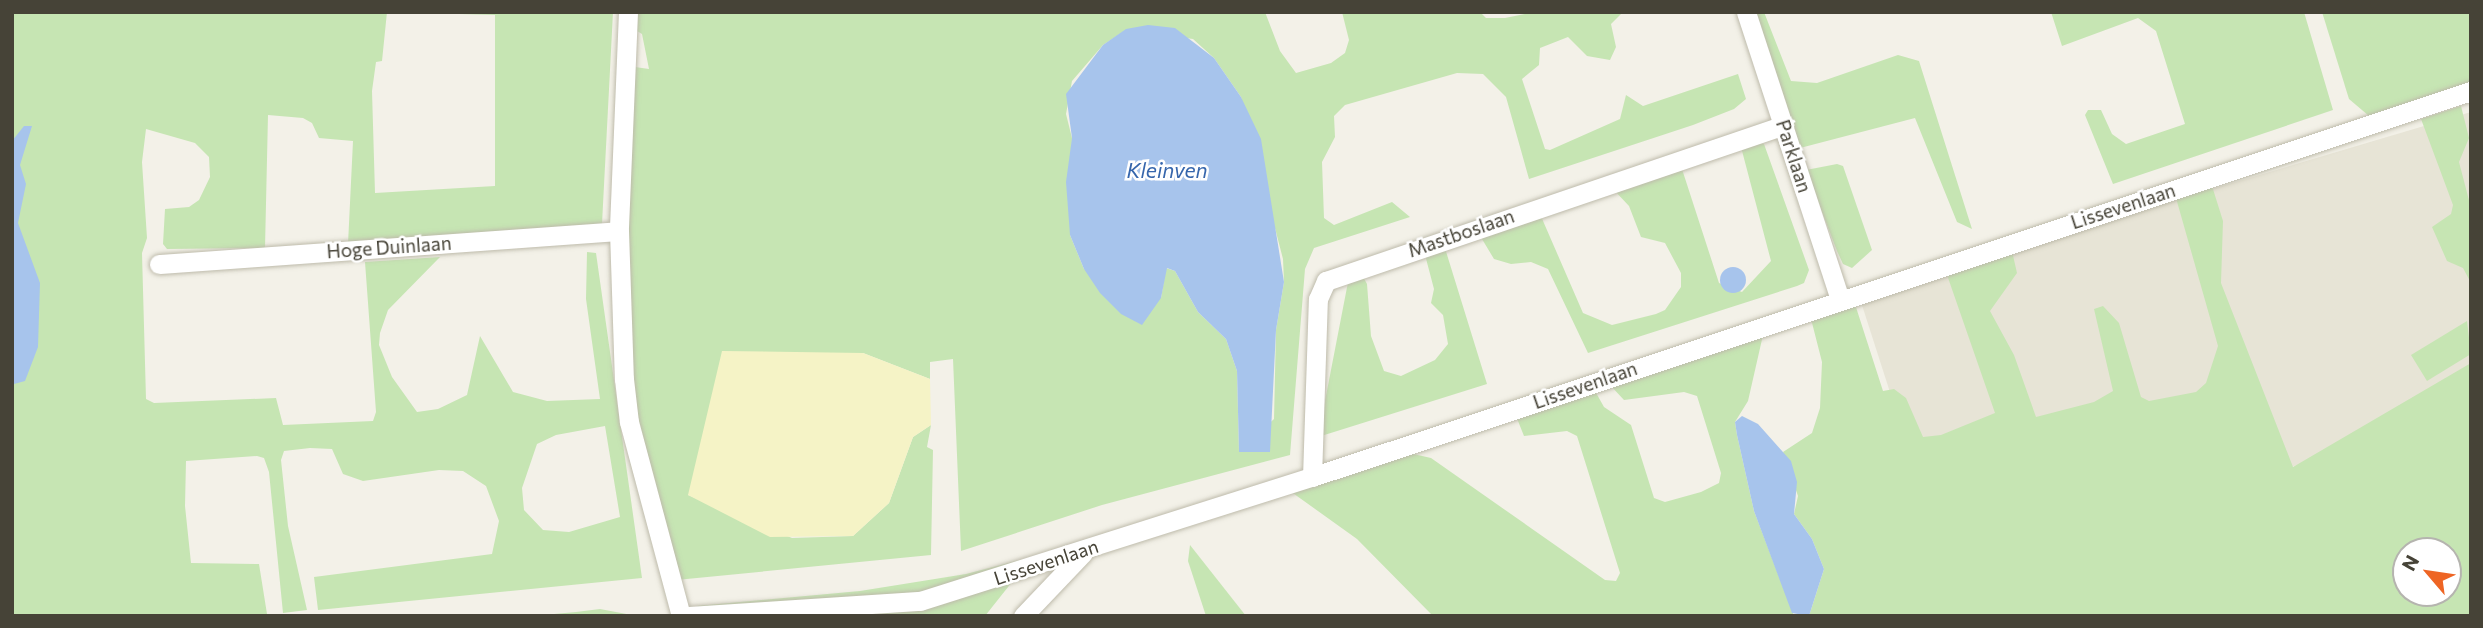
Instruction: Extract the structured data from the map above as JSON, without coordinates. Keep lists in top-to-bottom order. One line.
{"streets":{"street":["Parklaan","Lissevenlaan","Mastboslaan","Hoge Duinlaan"]},"crossings":[["Parklaan","Lissevenlaan"],["Parklaan","Mastboslaan"],["Lissevenlaan","Mastboslaan"]],"water":["Kleinven"],"north":"top left"}
